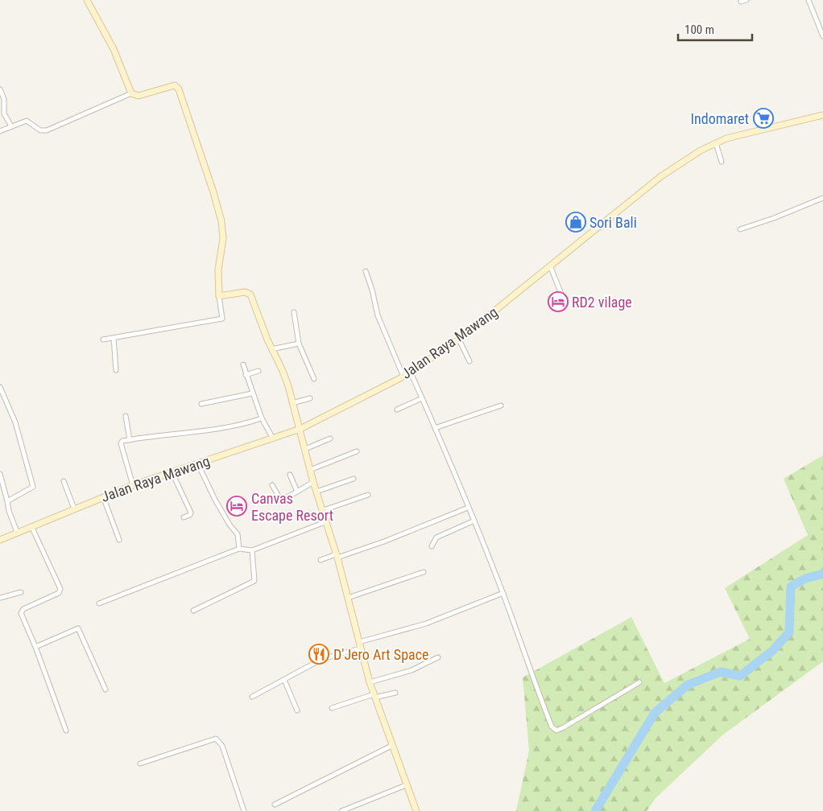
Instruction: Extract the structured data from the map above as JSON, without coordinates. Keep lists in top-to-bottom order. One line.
{"streets":{"main road":["Jalan Raya Mawang"]},"places":{"supermarket":["Indomaret"],"shop":["Sori Bali"],"hotel":["RD2 vilage","Canvas Escape Resort"],"restaurant":["D'Jero Art Space"]},"scale_bar":"100 m"}
